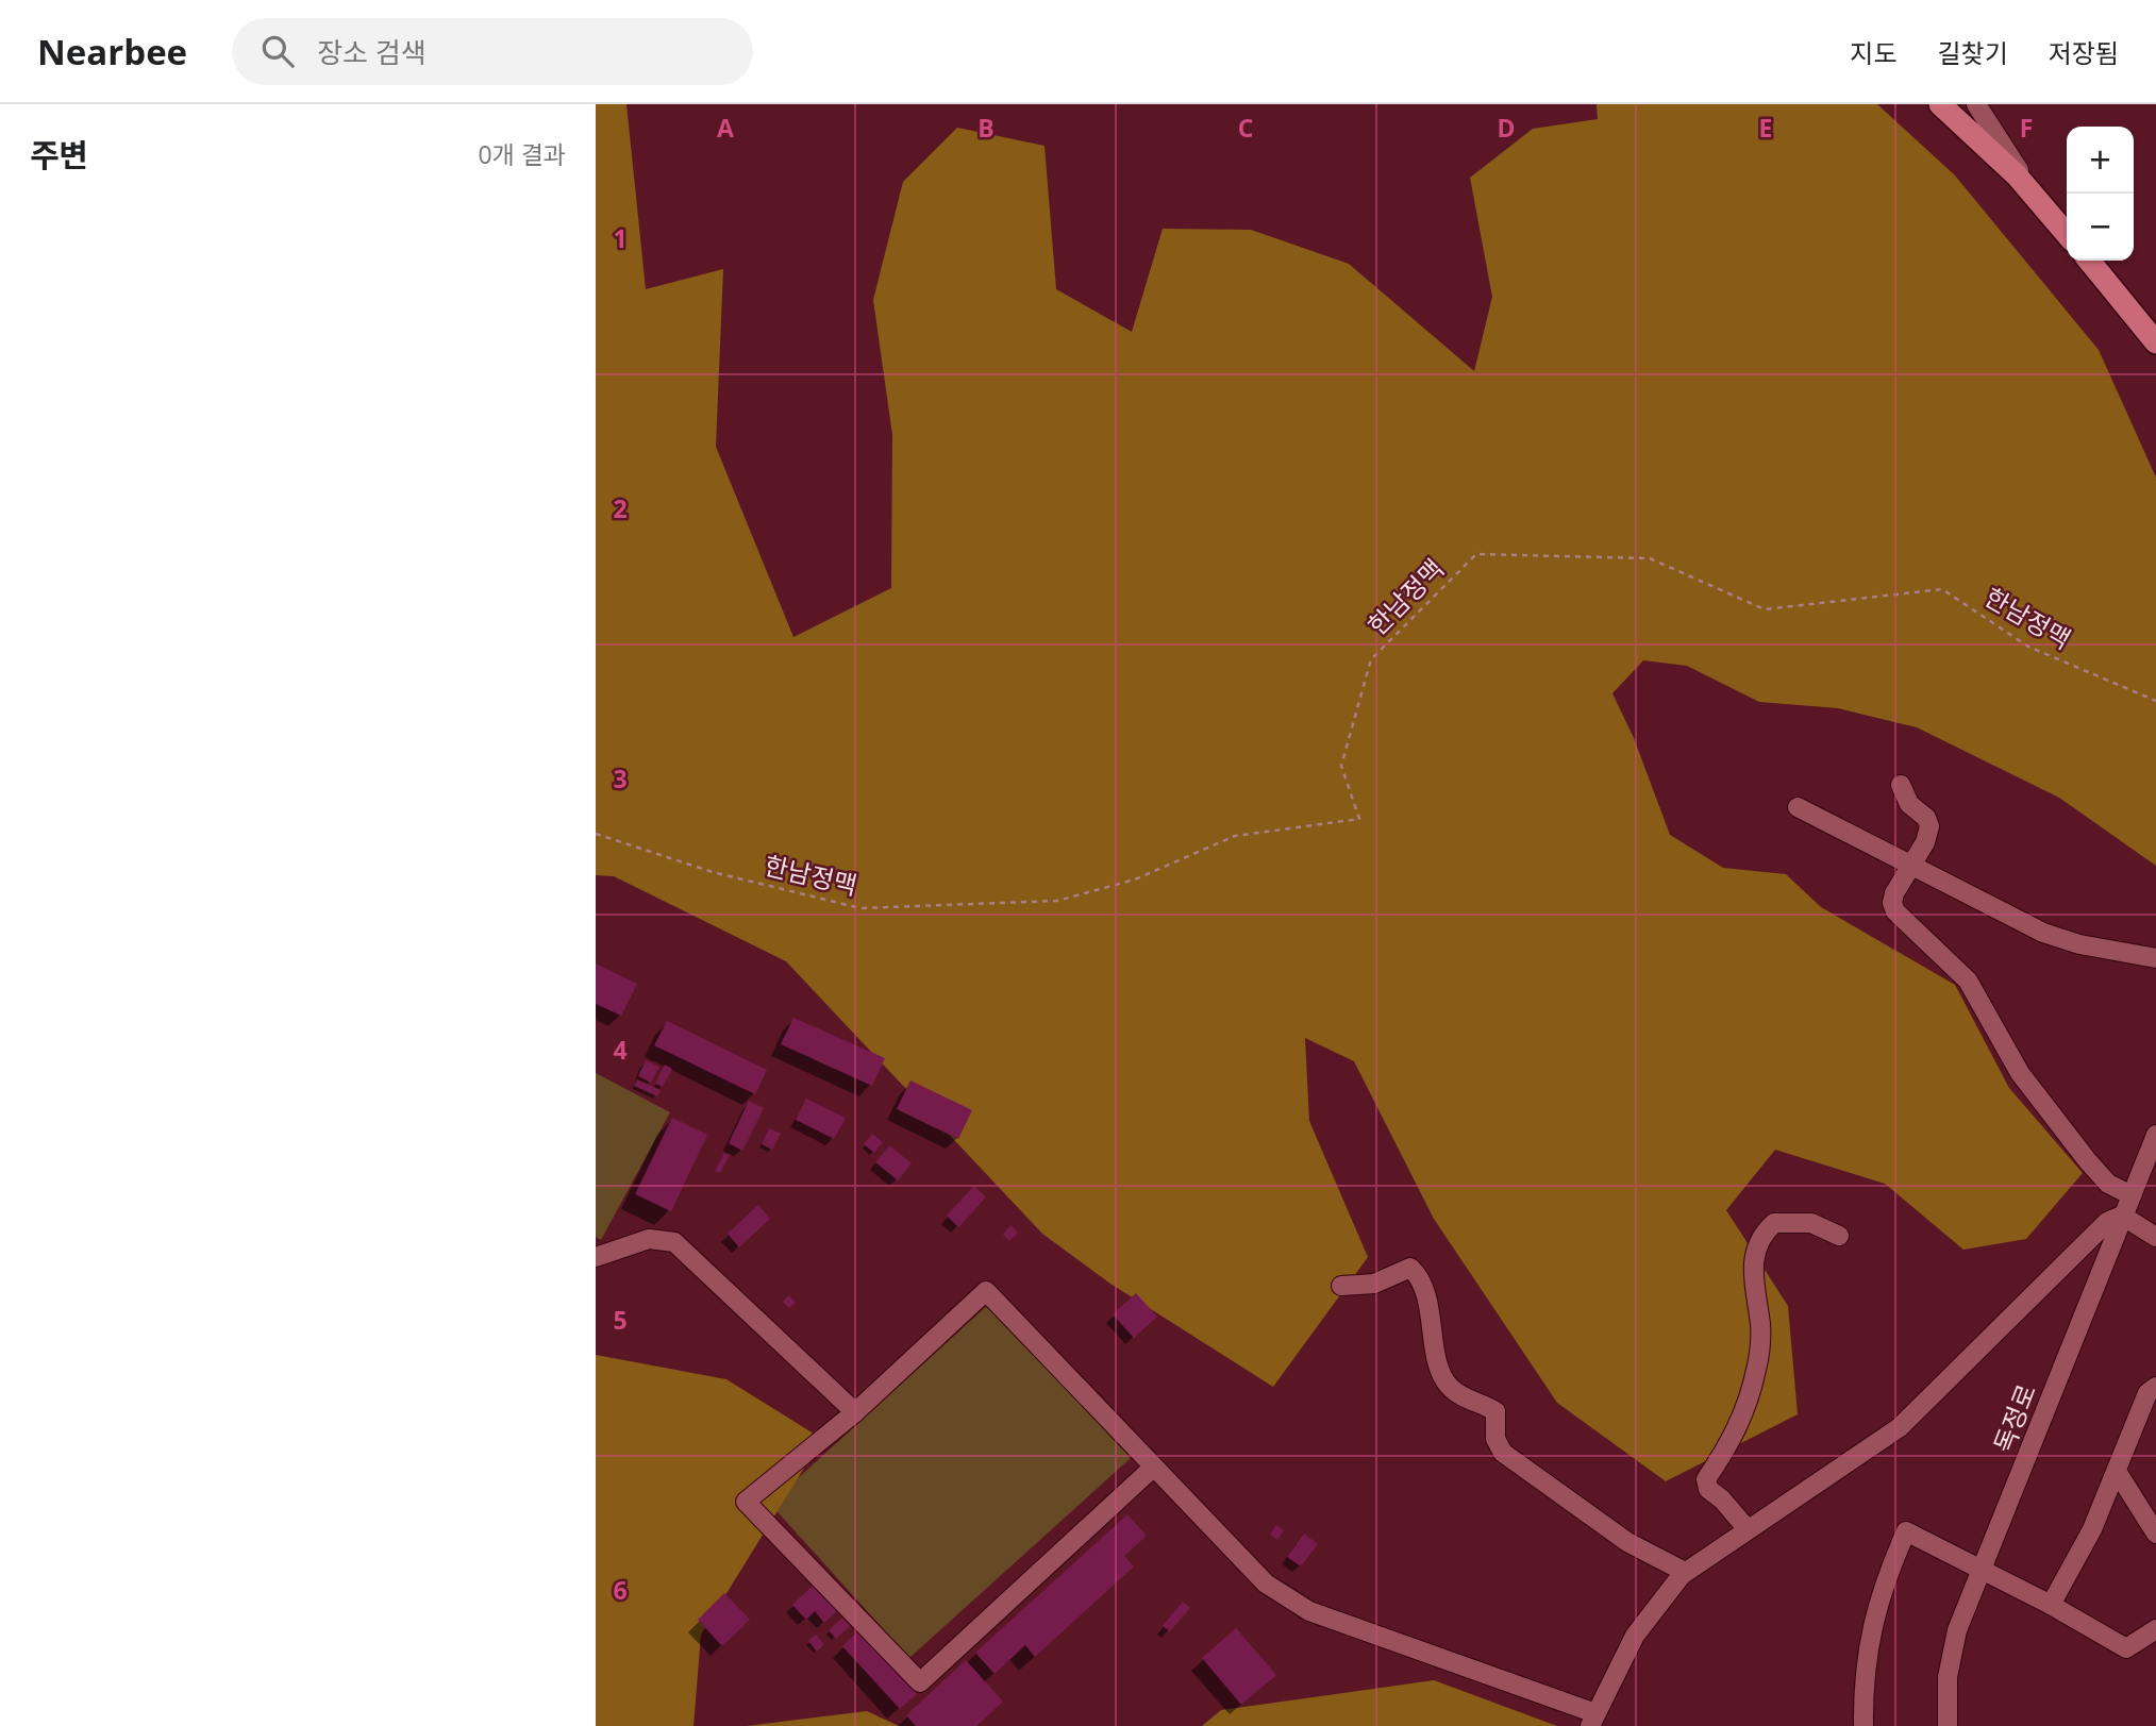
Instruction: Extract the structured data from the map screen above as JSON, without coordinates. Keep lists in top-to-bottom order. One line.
{"streets":{"street":["독정로"],"path":["한남정맥"]},"page":{"header":"Nearbee","search":"장소 검색","nav":["지도","길찾기","저장됨"],"heading":["주변","0개 결과"],"map_buttons":["+","−"]},"grid":{"columns":["A","B","C","D","E","F"],"rows":["1","2","3","4","5","6"]}}
